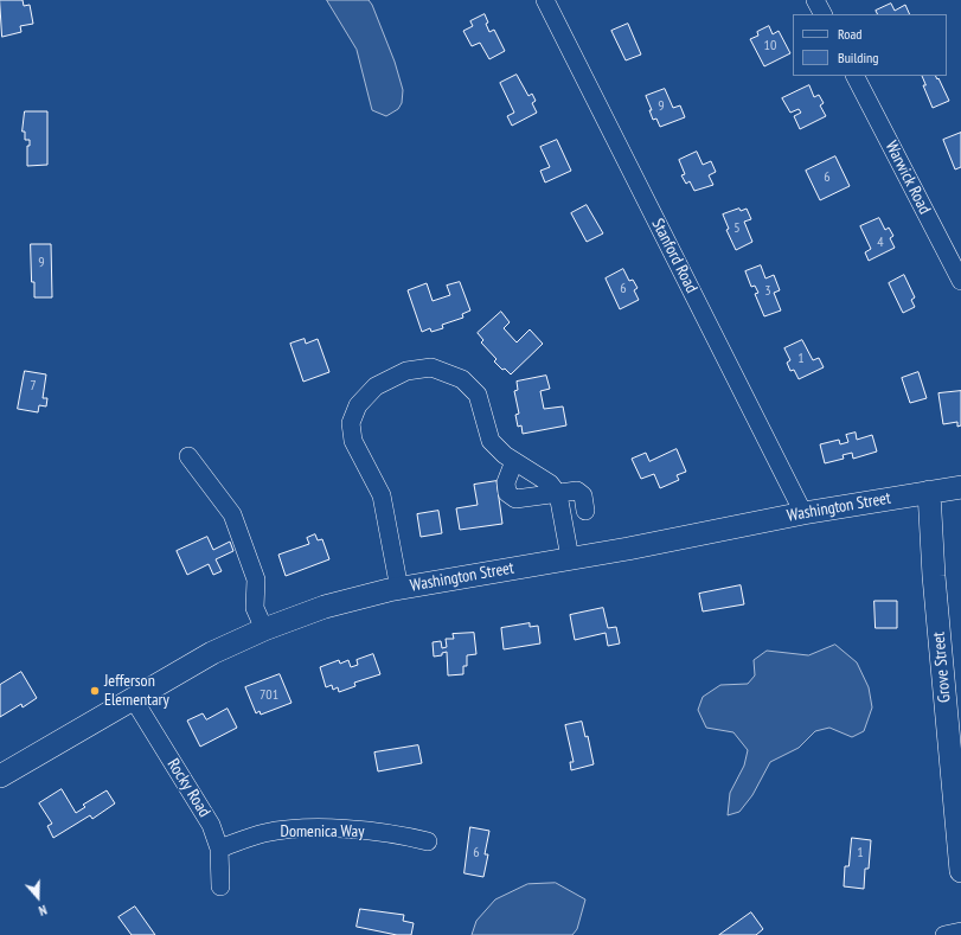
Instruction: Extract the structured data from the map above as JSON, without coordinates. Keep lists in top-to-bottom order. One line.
{"streets":{"main road":["Washington Street","Grove Street"],"street":["Warwick Road","Stanford Road","Rocky Road","Domenica Way"]},"crossings":[["Stanford Road","Washington Street"],["Washington Street","Grove Street"],["Washington Street","Rocky Road"],["Rocky Road","Domenica Way"]],"places":["Jefferson Elementary"],"house_numbers":["10","9","6","5","4","9","6","3","1","7","701","6","1"],"legend":["Road","Building"],"north":"bottom"}
